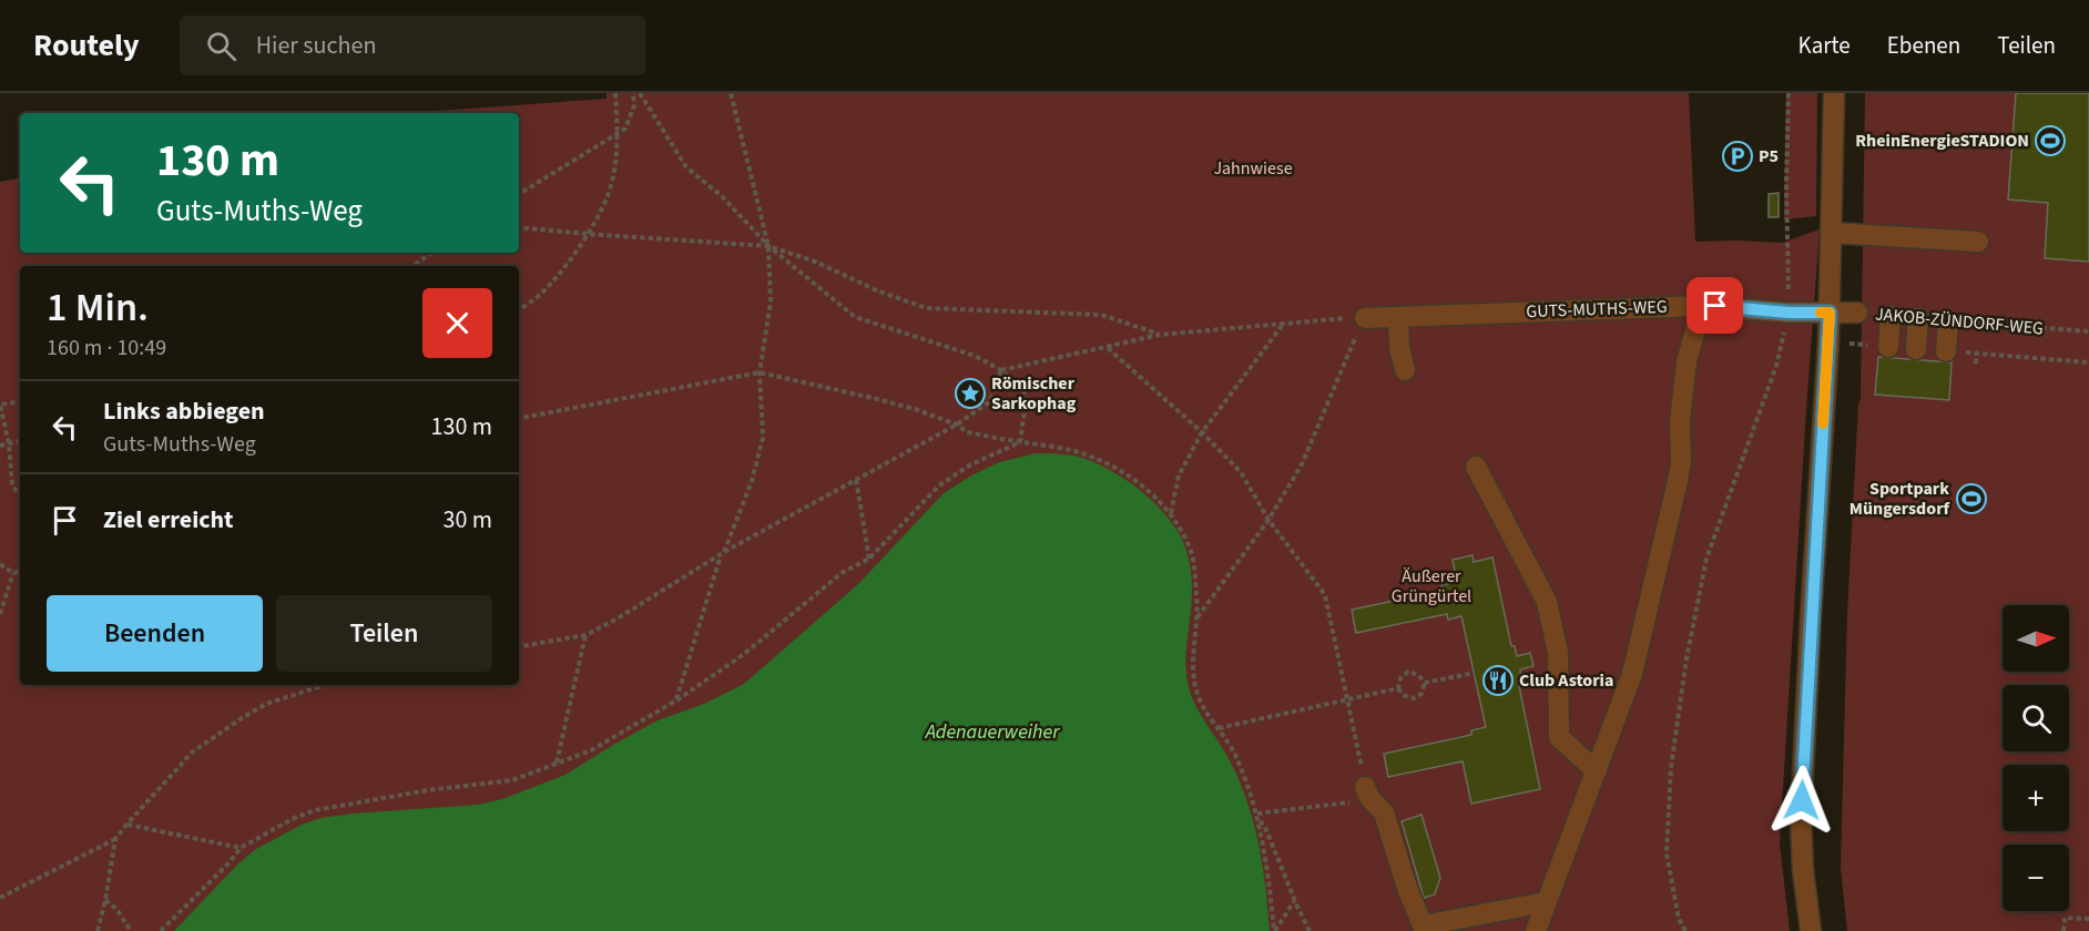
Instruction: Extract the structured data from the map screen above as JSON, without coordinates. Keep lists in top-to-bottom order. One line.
{"streets":{"street":["GUTS-MUTHS-WEG","JAKOB-ZÜNDORF-WEG"]},"crossings":[["GUTS-MUTHS-WEG","JAKOB-ZÜNDORF-WEG"]],"water":["Adenauerweiher"],"parks":["Jahnwiese","Äußerer Grüngürtel"],"places":{"sports":["RheinEnergieSTADION","Sportpark Müngersdorf"],"parking":["P5"],"place":["Römischer Sarkophag"],"restaurant":["Club Astoria"]},"north":"right","page":{"header":"Routely","search":"Hier suchen","nav":["Karte","Ebenen","Teilen"],"turn":["130 m","Guts-Muths-Weg"],"heading":["1 Min.","160 m · 10:49"],"list":[{"name":"Links abbiegen","note":"Guts-Muths-Weg","value":"130 m"},{"name":"Ziel erreicht","value":"30 m"}],"buttons":["Beenden","Teilen"],"map_buttons":["+","−"]}}
